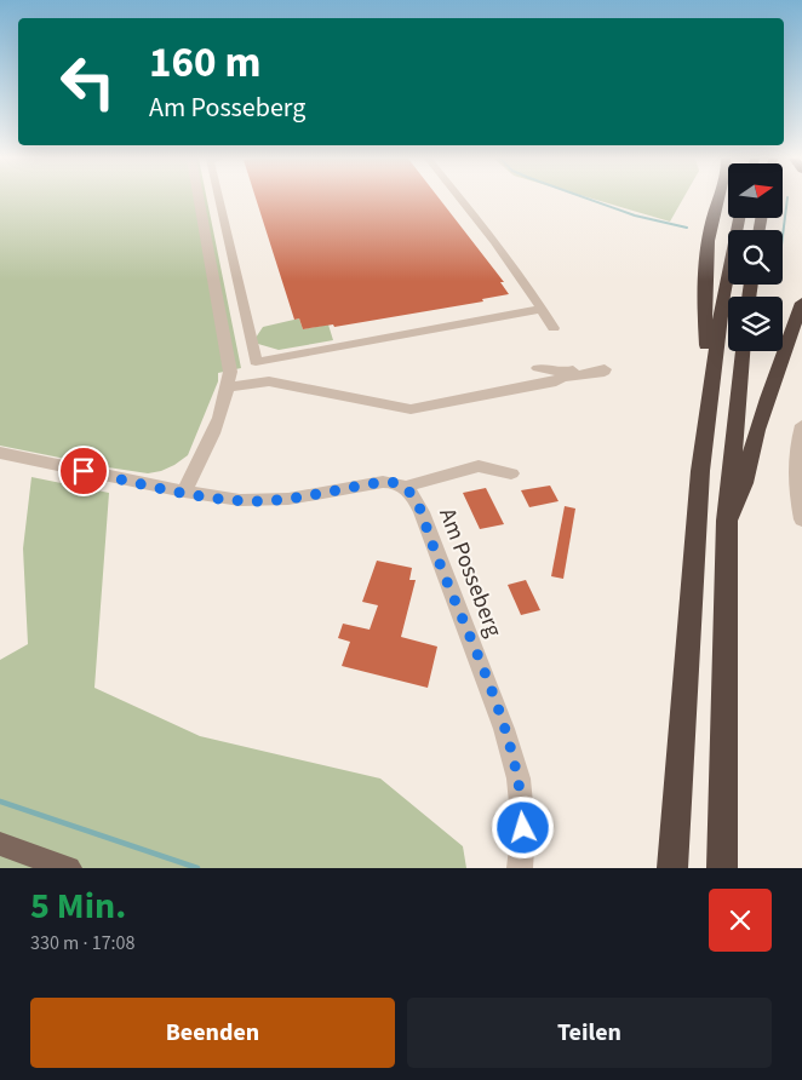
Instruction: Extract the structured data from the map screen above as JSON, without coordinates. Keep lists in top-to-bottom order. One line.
{"streets":{"street":["Am Posseberg"]},"north":"right","page":{"turn":["160 m","Am Posseberg"],"heading":["5 Min.","330 m · 17:08"],"buttons":["Beenden","Teilen"]}}
